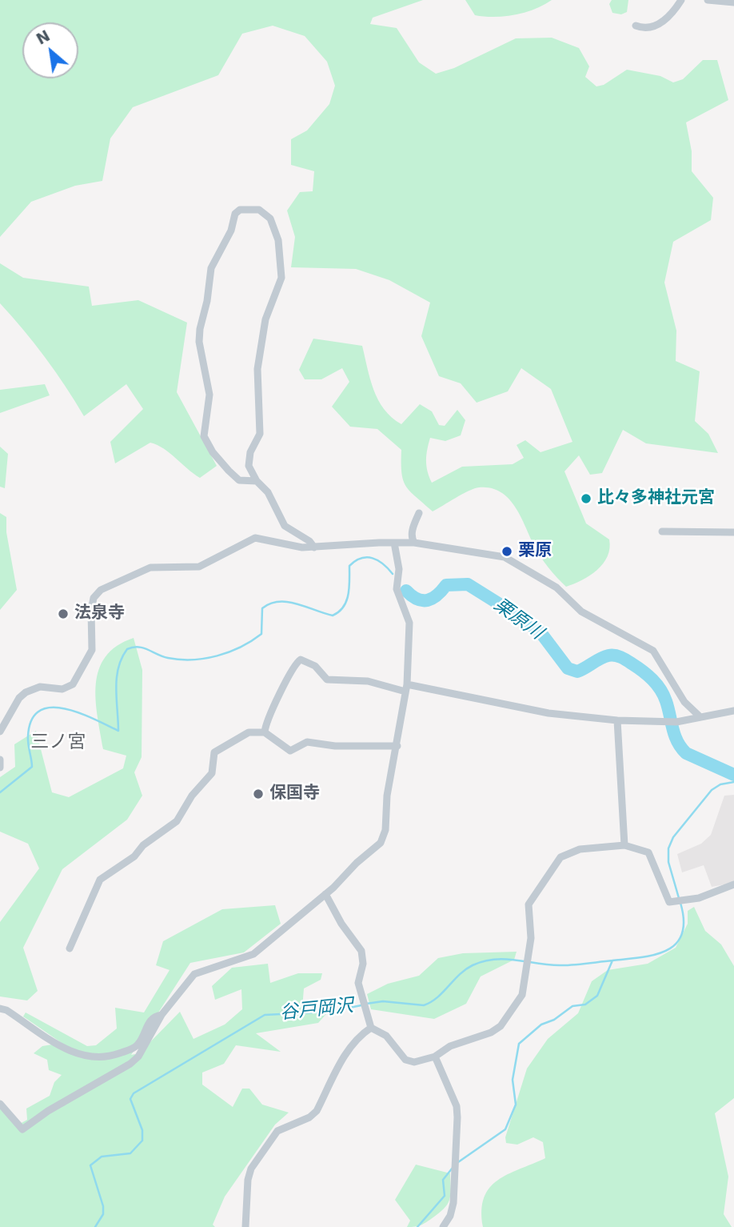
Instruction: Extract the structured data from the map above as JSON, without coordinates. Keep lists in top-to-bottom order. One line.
{"districts":["三ノ宮"],"water":["栗原川","谷戸岡沢"],"places":["比々多神社元宮","栗原","法泉寺","保国寺"],"north":"top left"}
